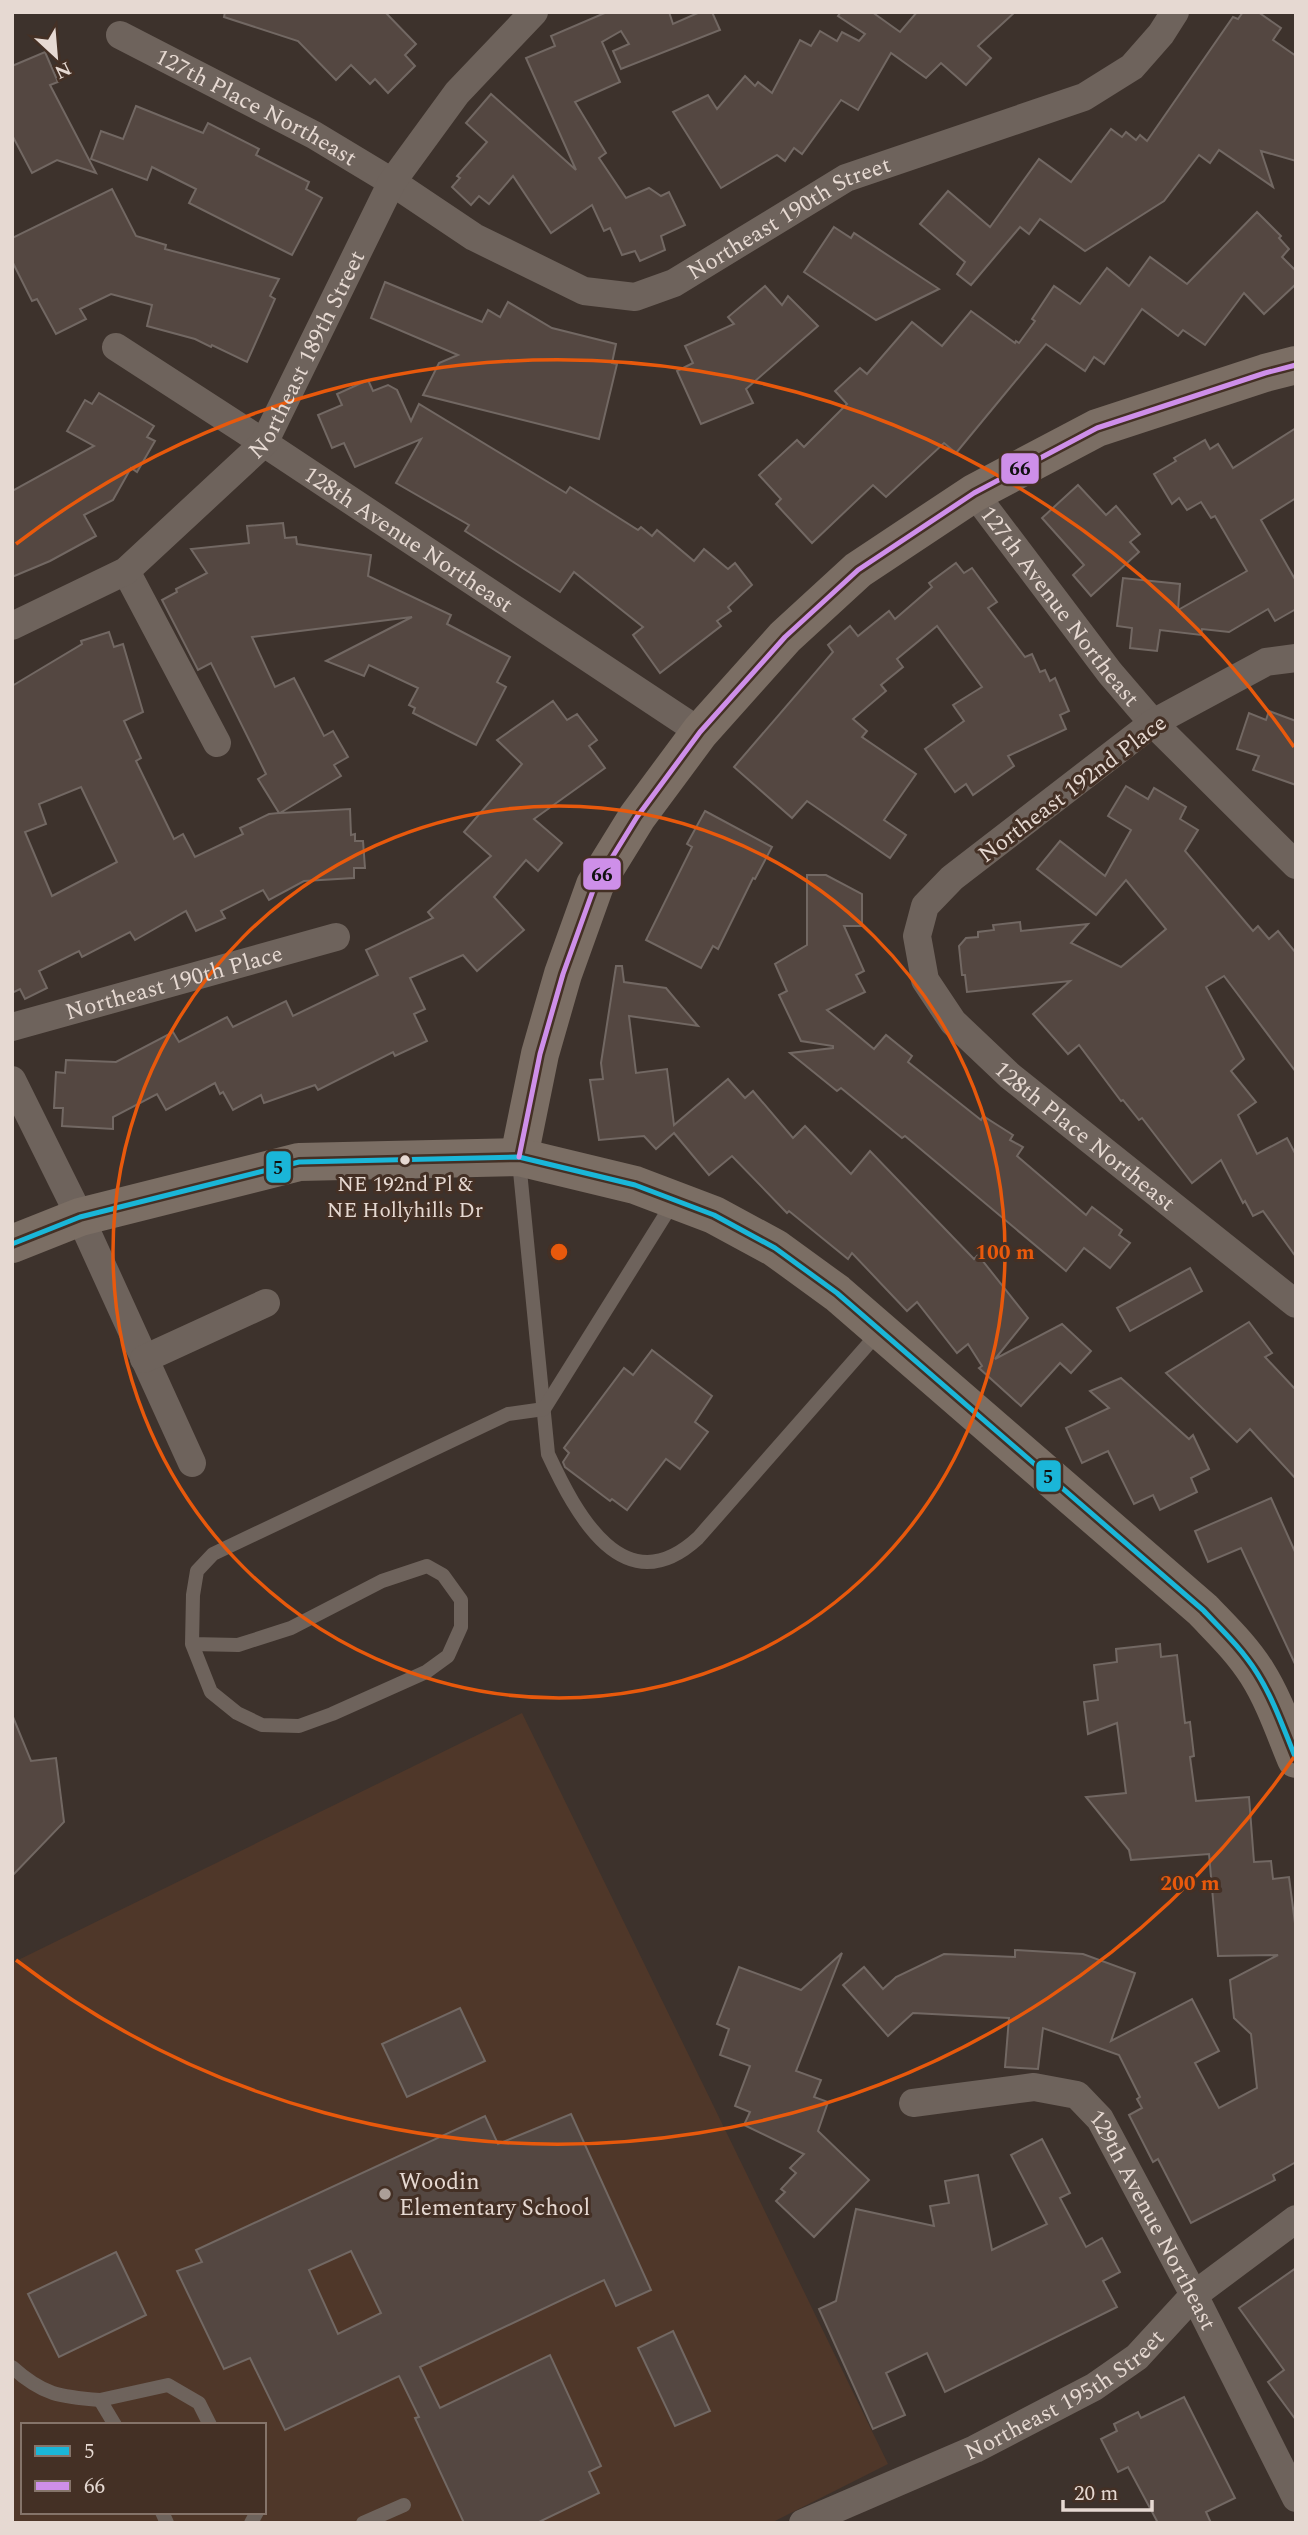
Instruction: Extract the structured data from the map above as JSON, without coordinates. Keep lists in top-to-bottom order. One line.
{"streets":{"street":["127th Place Northeast","Northeast 190th Street","Northeast 189th Street","128th Avenue Northeast","127th Avenue Northeast","Northeast 192nd Place","Northeast 190th Place","128th Place Northeast","129th Avenue Northeast","Northeast 195th Street"]},"crossings":[["127th Place Northeast","Northeast 190th Street"],["127th Place Northeast","Northeast 189th Street"],["Northeast 190th Street","Northeast 189th Street"],["Northeast 189th Street","128th Avenue Northeast"],["127th Avenue Northeast","Northeast 192nd Place"],["Northeast 192nd Place","128th Place Northeast"],["129th Avenue Northeast","Northeast 195th Street"]],"places":["NE 192nd Pl & NE Hollyhills Dr","Woodin Elementary School"],"lines":["transit line 66","transit line 5"],"legend":["5","66"],"scale_bar":"20 m","north":"bottom right","rings":["100 m","200 m"]}
